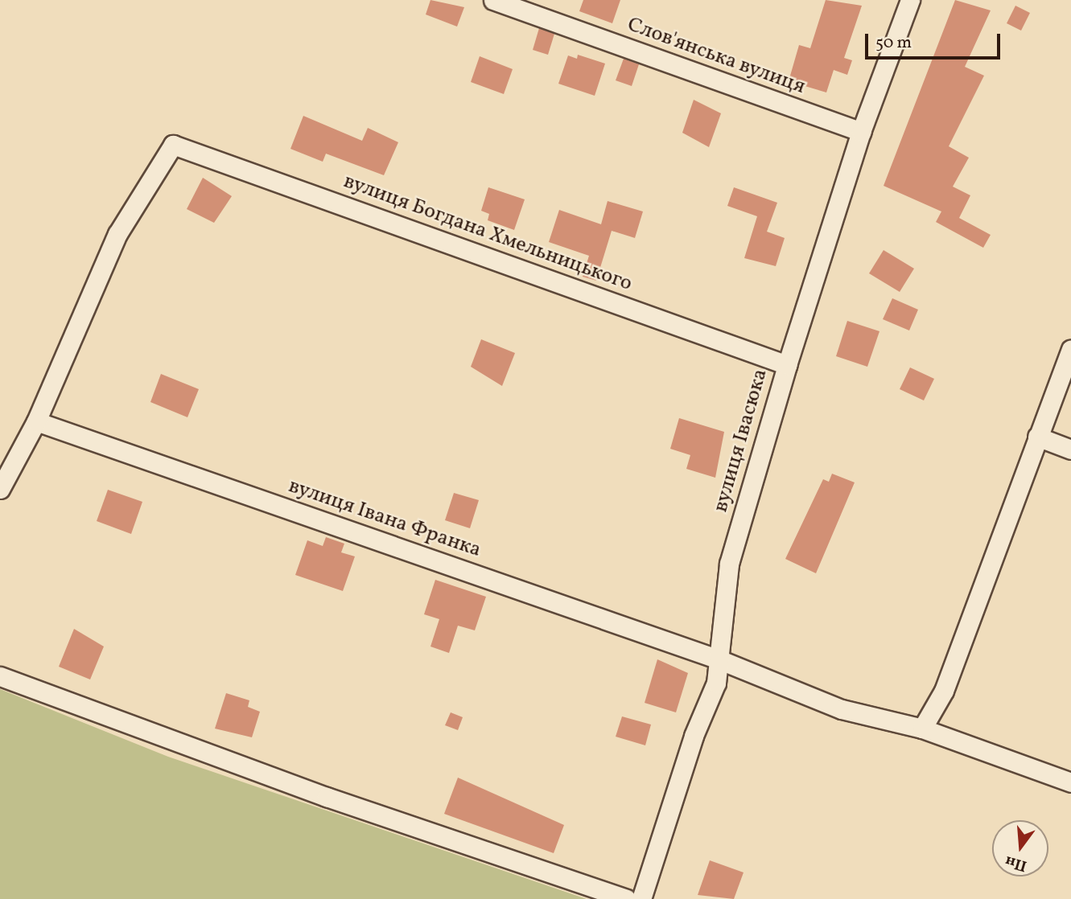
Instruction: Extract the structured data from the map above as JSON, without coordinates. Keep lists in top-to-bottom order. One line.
{"streets":{"street":["Слов'янська вулиця","вулиця Богдана Хмельницького","вулиця Івасюка","вулиця Івана Франка"]},"crossings":[["Слов'янська вулиця","вулиця Івасюка"],["вулиця Богдана Хмельницького","вулиця Івасюка"],["вулиця Богдана Хмельницького","вулиця Івана Франка"],["вулиця Івасюка","вулиця Івана Франка"]],"scale_bar":"50 m","north":"bottom"}
